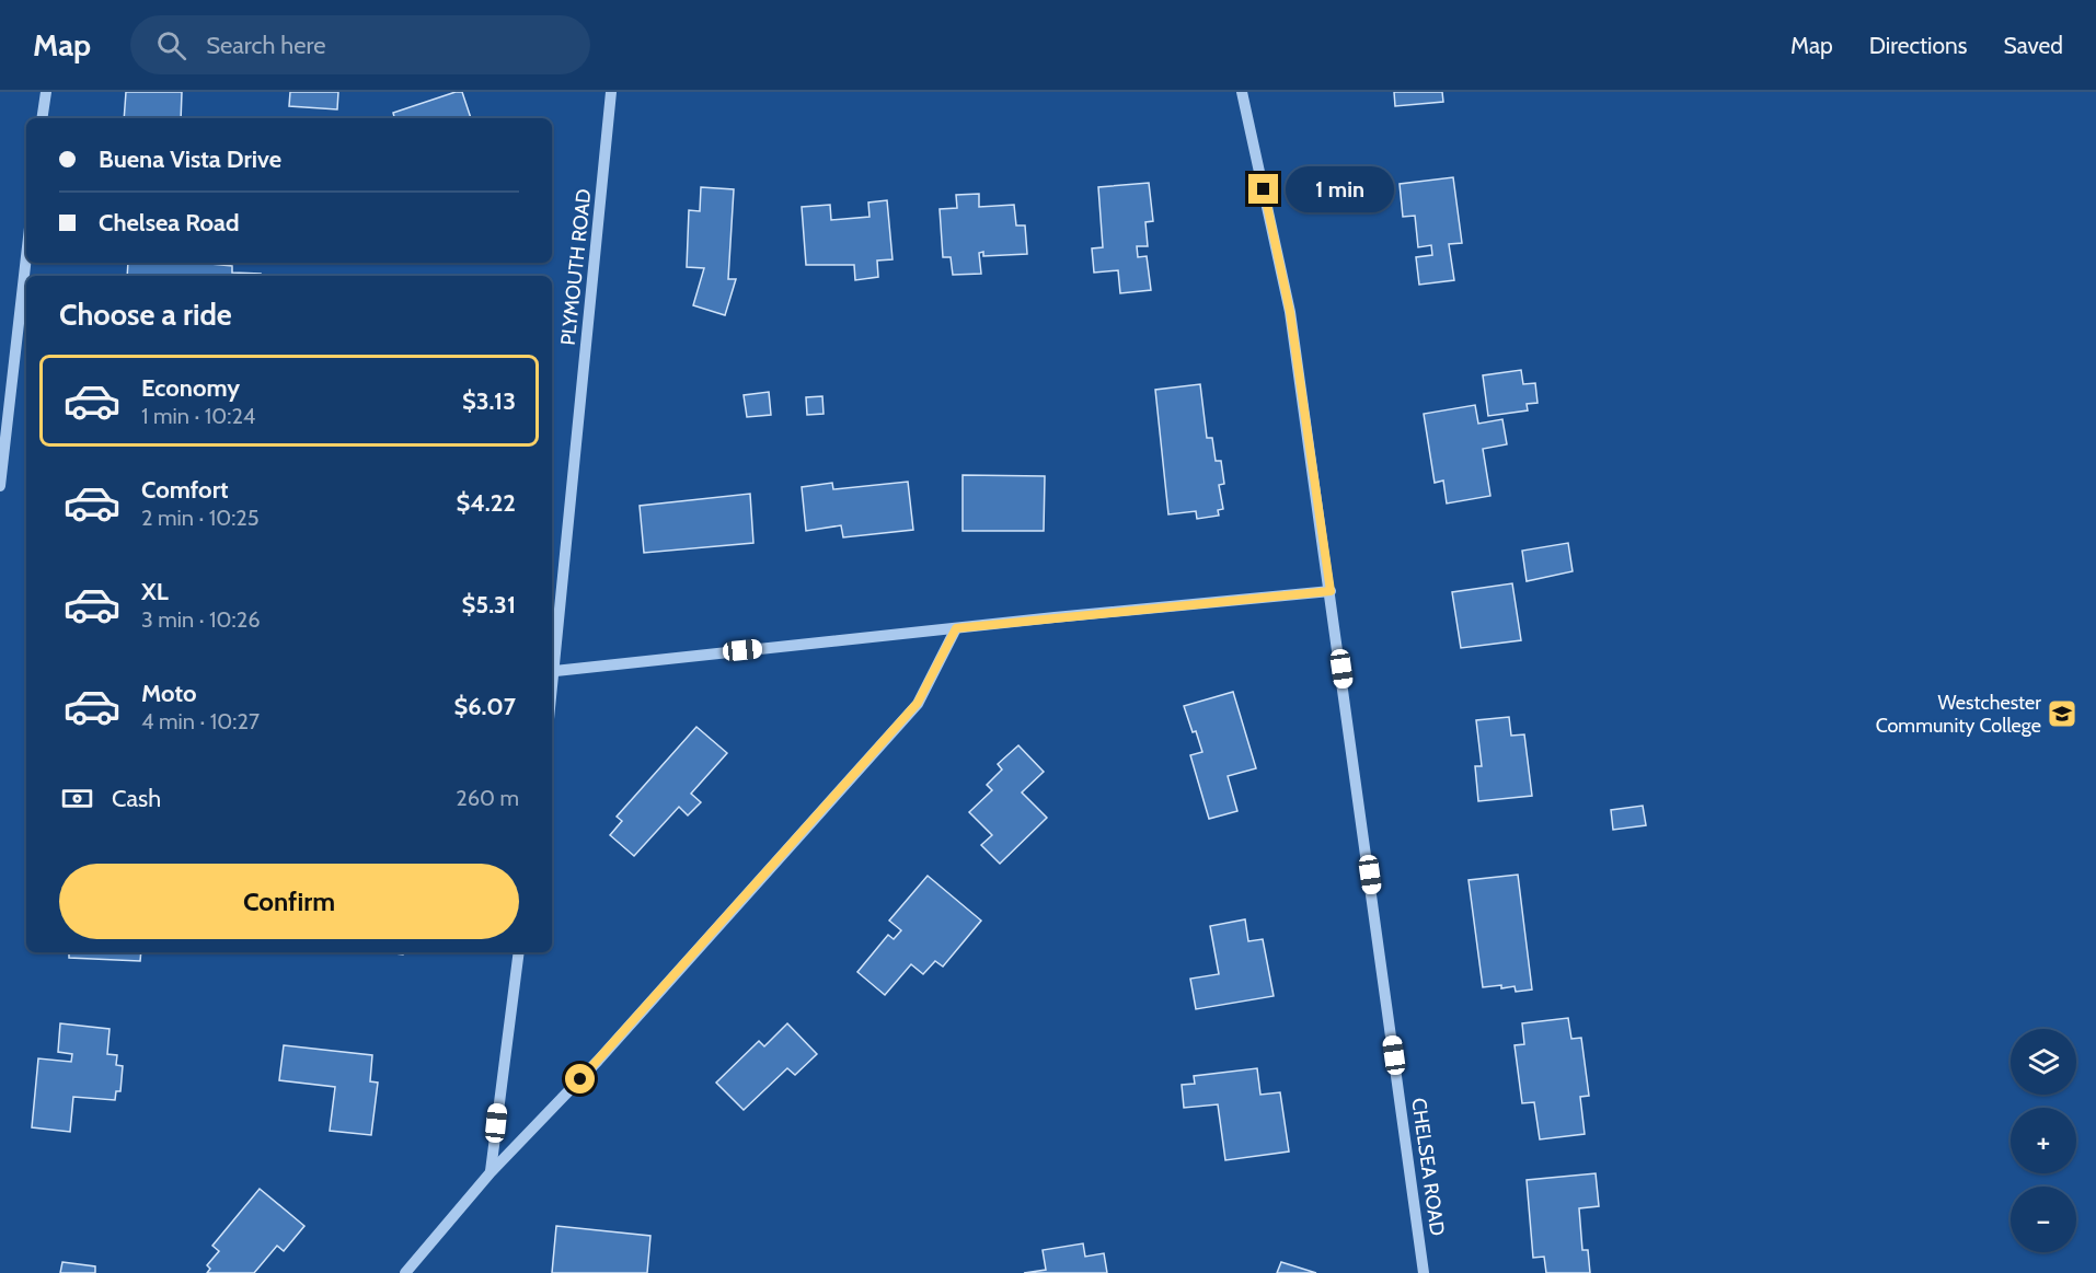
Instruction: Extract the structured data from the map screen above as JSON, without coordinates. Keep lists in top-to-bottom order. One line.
{"streets":{"street":["PLYMOUTH ROAD","CHELSEA ROAD"]},"places":{"school or university":["Westchester Community College"]},"page":{"header":"Map","search":"Search here","nav":["Map","Directions","Saved"],"banner":["Buena Vista Drive","Chelsea Road"],"bubble":"1 min","heading":"Choose a ride","list":[{"name":"Economy","note":"1 min · 10:24","value":"$3.13"},{"name":"Comfort","note":"2 min · 10:25","value":"$4.22"},{"name":"XL","note":"3 min · 10:26","value":"$5.31"},{"name":"Moto","note":"4 min · 10:27","value":"$6.07"}],"pay":["Cash","260 m"],"buttons":"Confirm","map_buttons":["+","−"]}}
